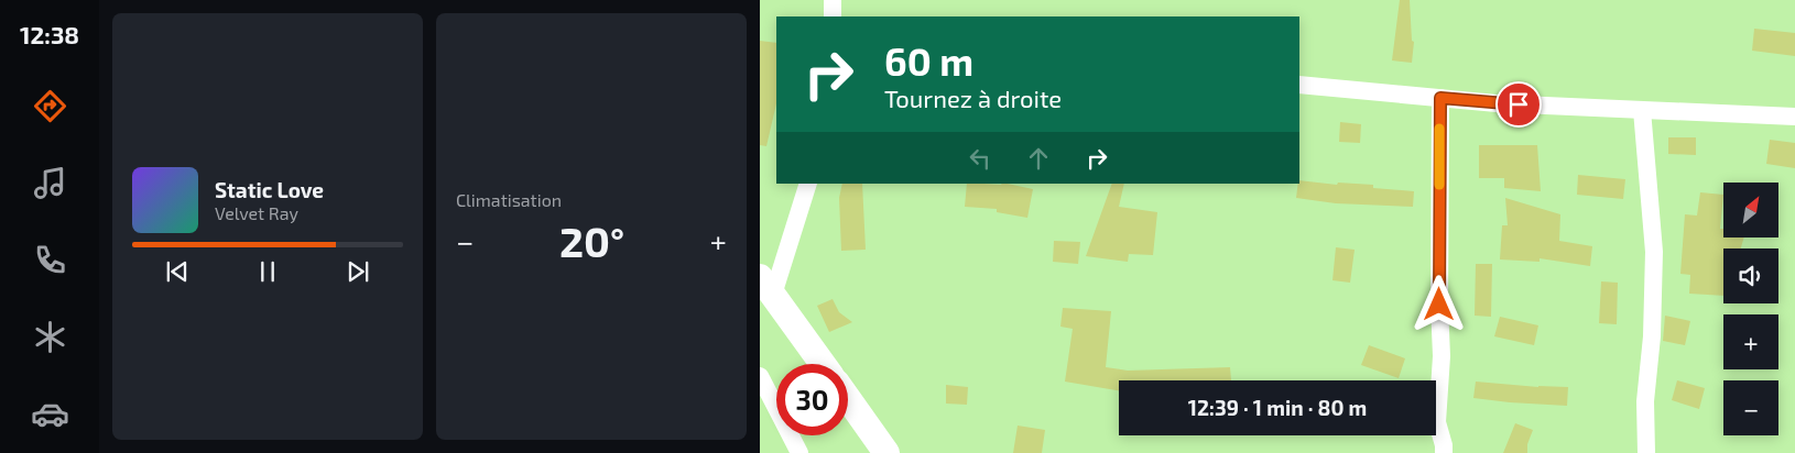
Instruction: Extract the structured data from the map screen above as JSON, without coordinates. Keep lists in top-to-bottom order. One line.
{"north":"top right","page":{"tabs":"12:38","tile":"Climatisation","turn":["60 m","Tournez à droite"],"song":["Static Love","Velvet Ray"],"map_buttons":["+","−"],"heat":["−","20°","+"],"limit":"30","trip":"12:39 · 1 min · 80 m"}}
